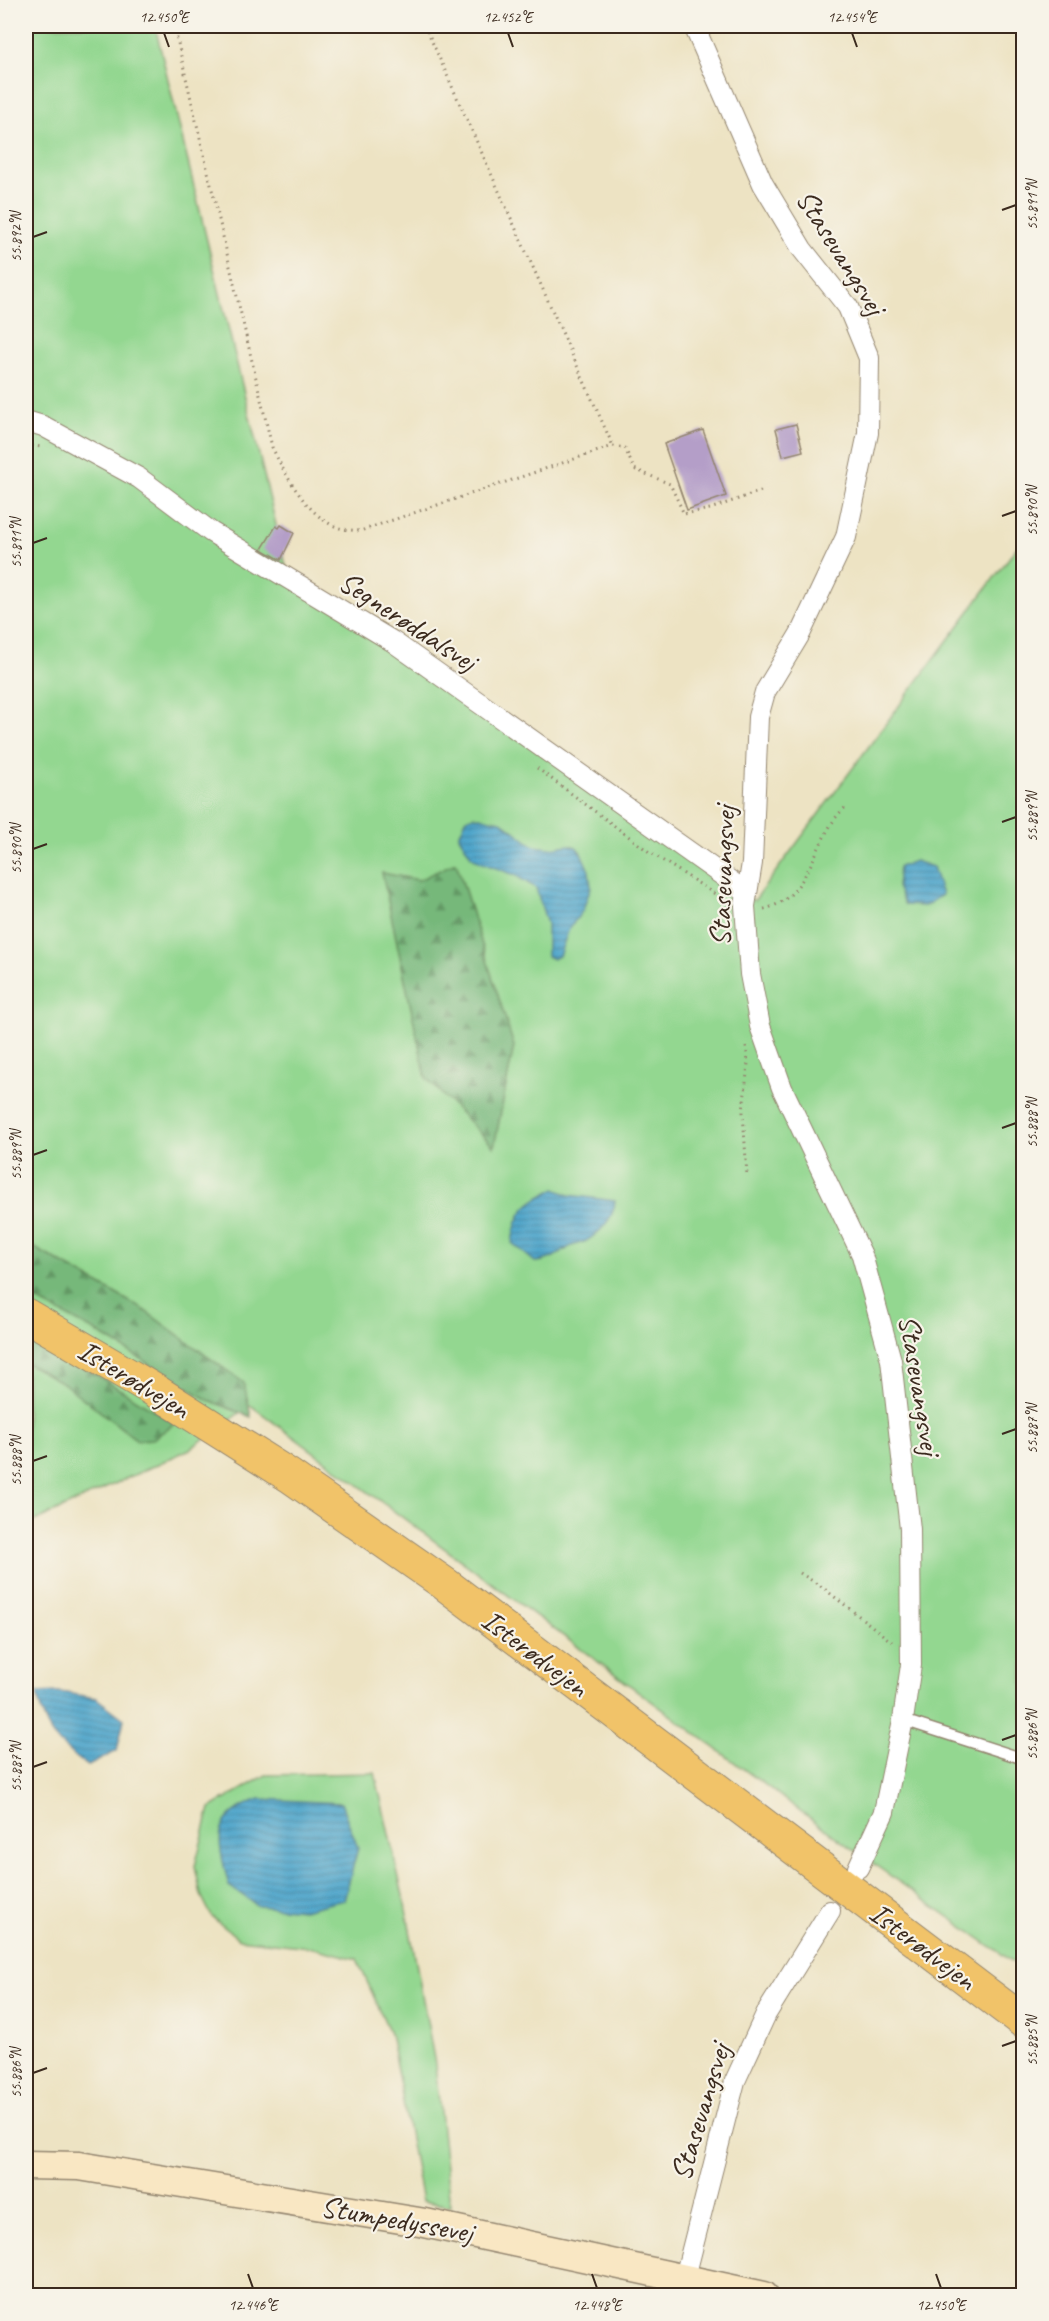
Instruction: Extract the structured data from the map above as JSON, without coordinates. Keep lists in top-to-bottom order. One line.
{"streets":{"highway":["Isterødvejen"],"street":["Stasevangsvej","Segnerøddalsvej","Stumpedyssevej"]},"crossings":[["Stasevangsvej","Segnerøddalsvej"],["Stasevangsvej","Stumpedyssevej"]],"coordinates":["12.450°E","12.452°E","12.454°E","55.891°N","55.892°N","55.890°N","55.889°N","55.888°N","55.887°N","55.886°N","55.885°N","12.446°E","12.448°E"]}
